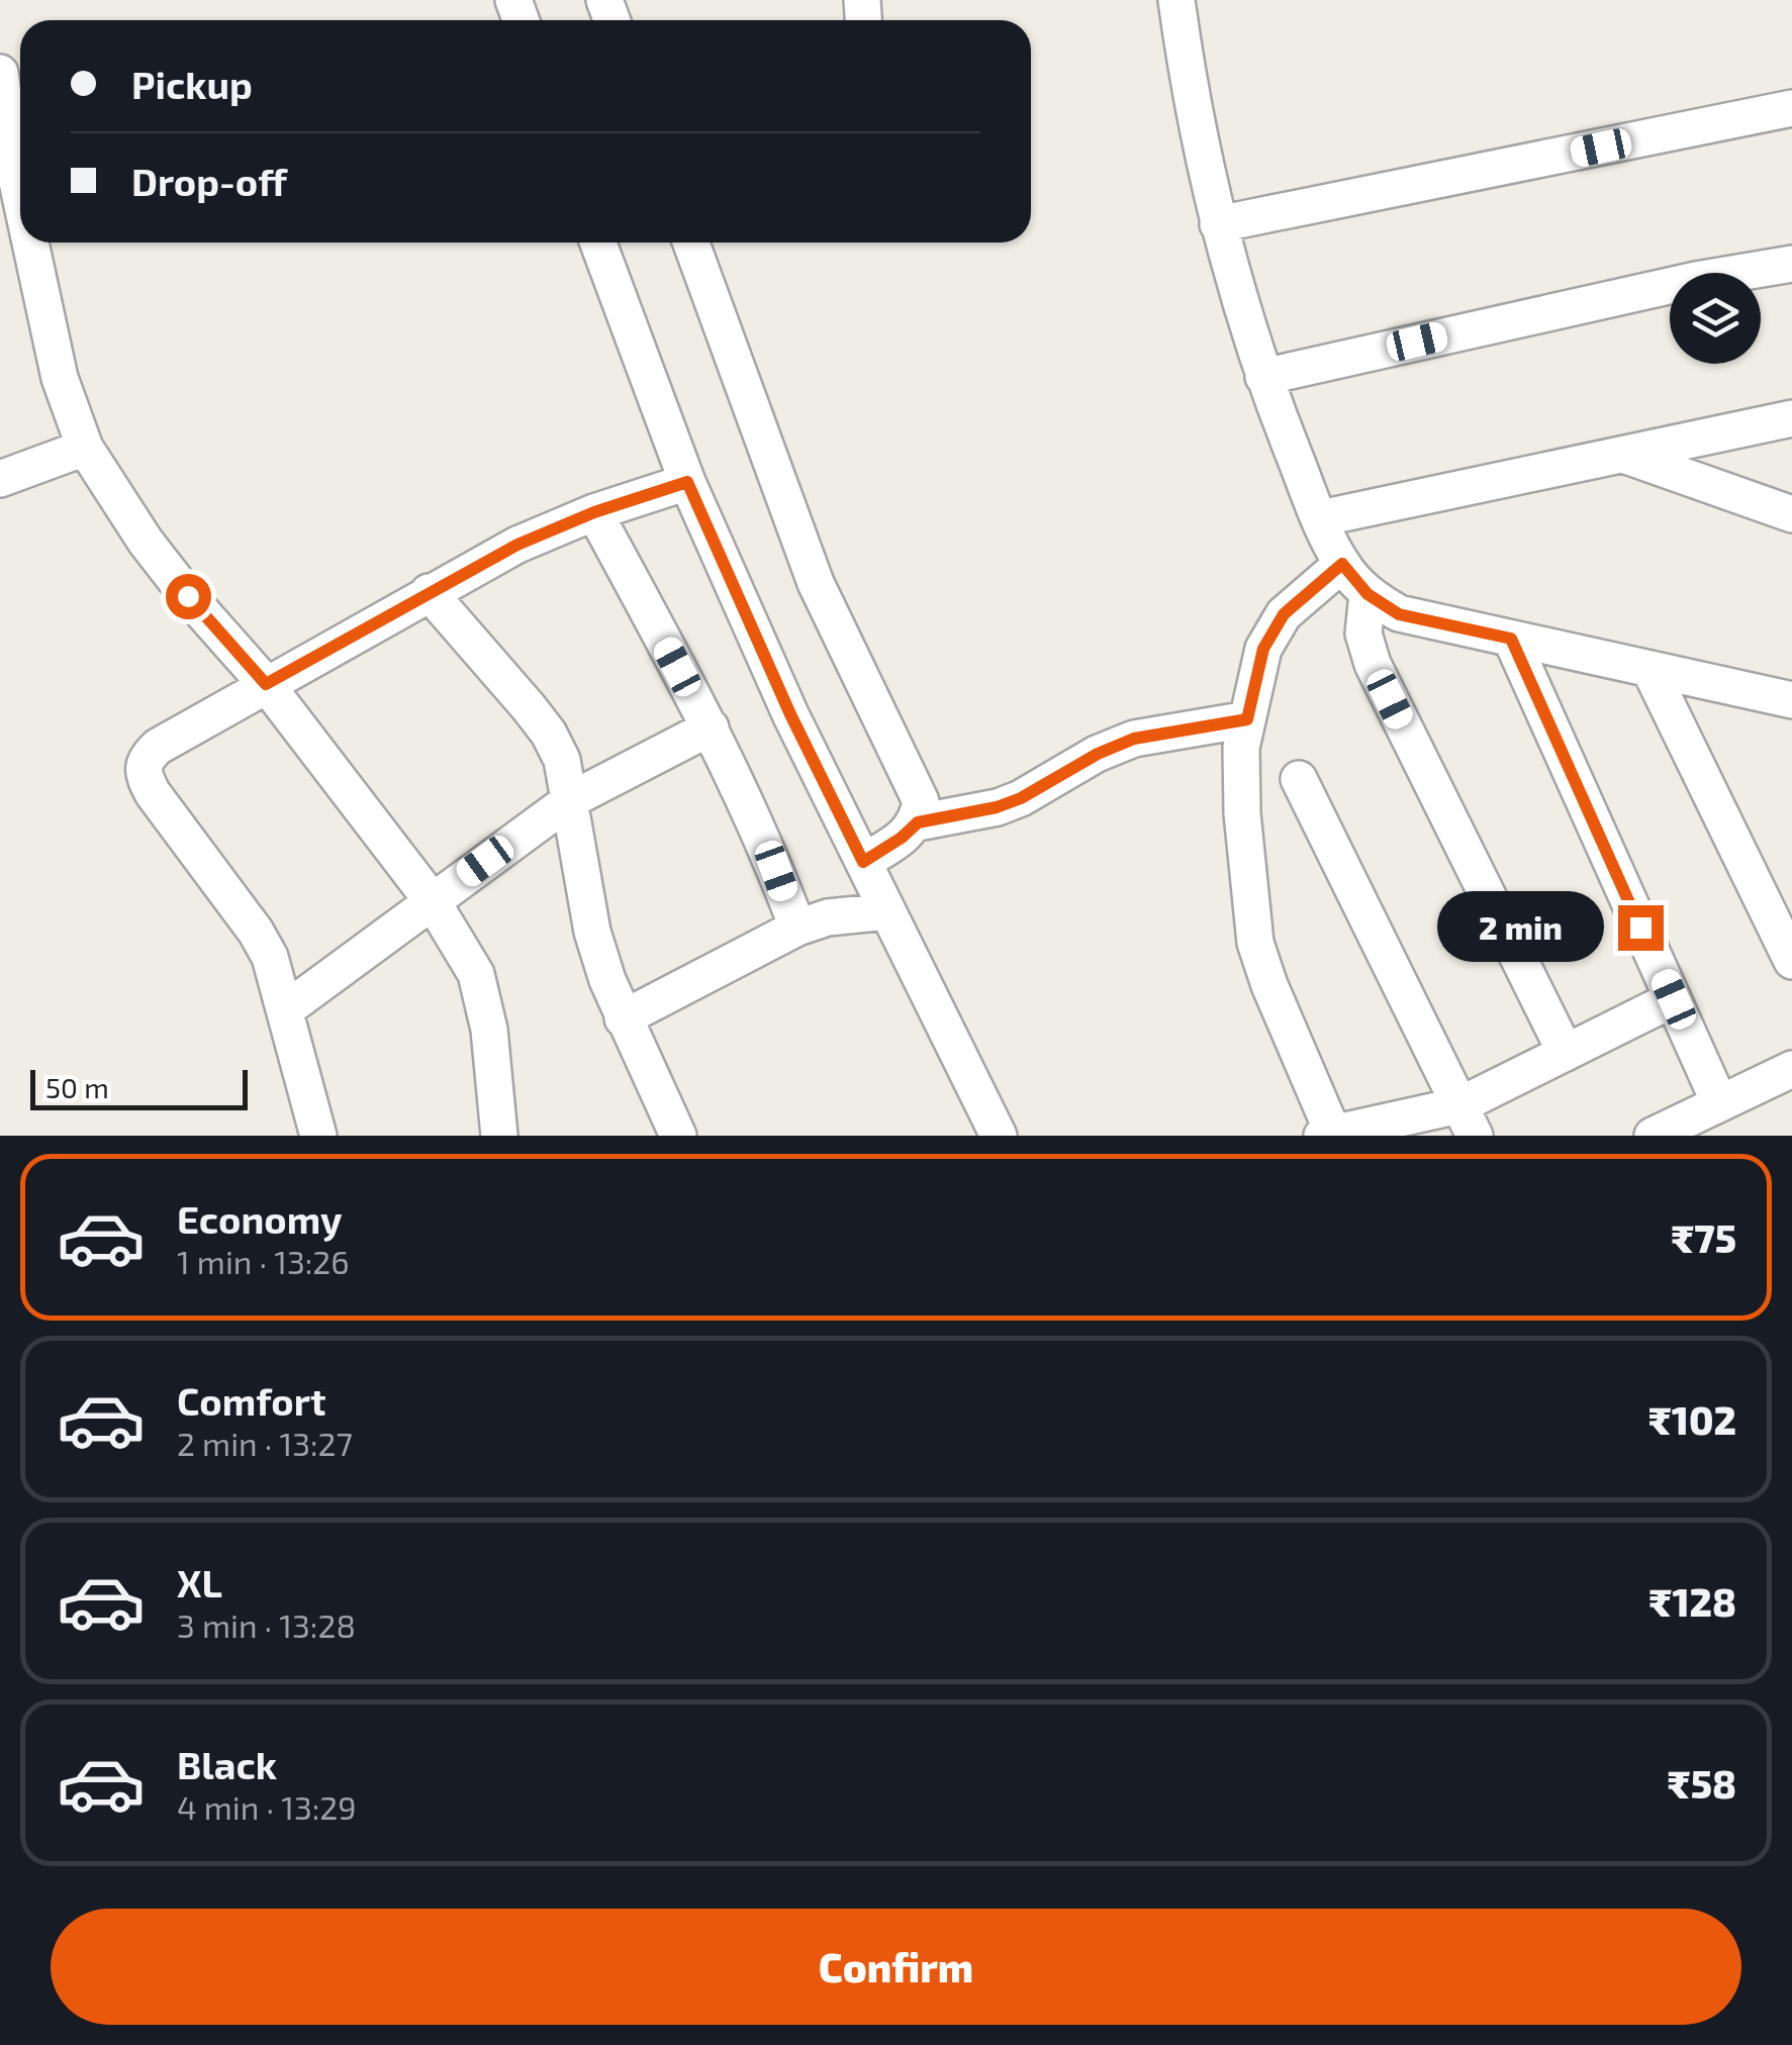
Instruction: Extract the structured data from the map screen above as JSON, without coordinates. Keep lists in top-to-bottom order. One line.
{"scale_bar":"50 m","page":{"banner":["Pickup","Drop-off"],"bubble":"2 min","scale":"50 m","list":[{"name":"Economy","note":"1 min · 13:26","value":"₹75"},{"name":"Comfort","note":"2 min · 13:27","value":"₹102"},{"name":"XL","note":"3 min · 13:28","value":"₹128"},{"name":"Black","note":"4 min · 13:29","value":"₹58"}],"buttons":"Confirm"}}
